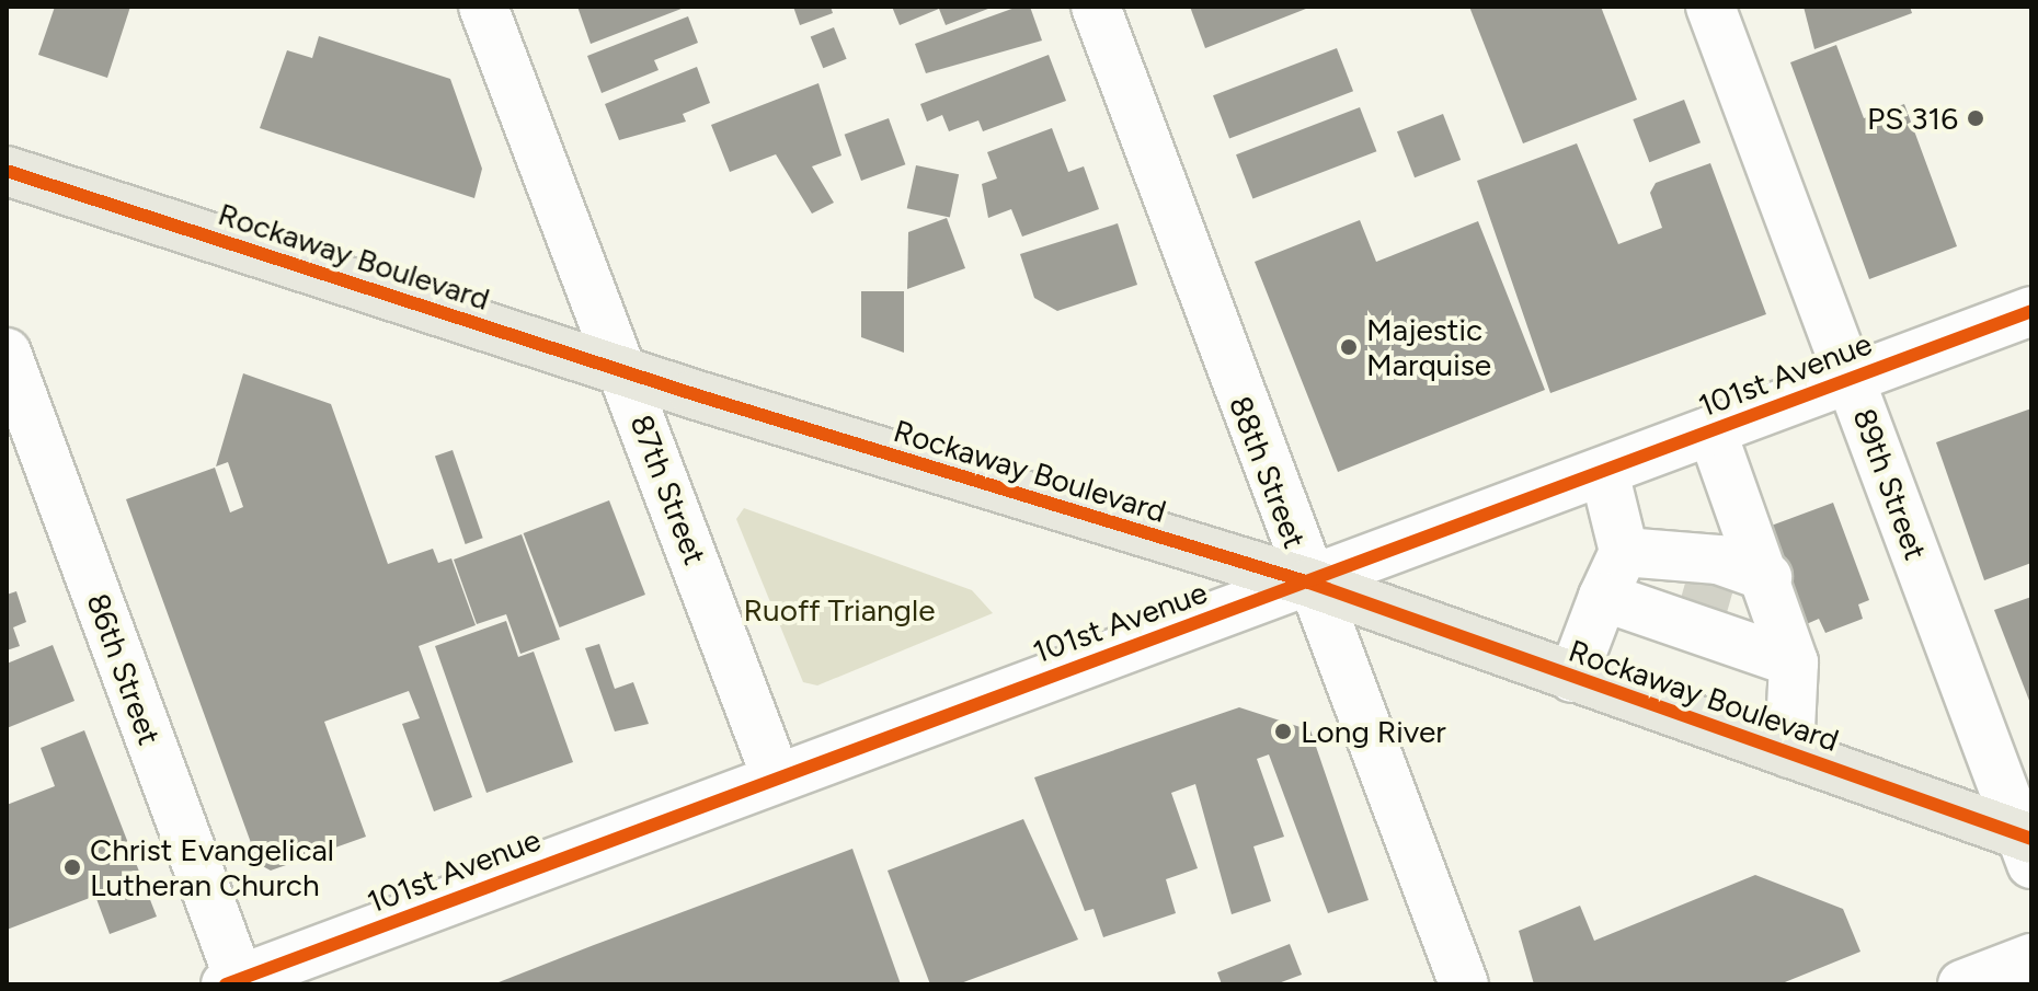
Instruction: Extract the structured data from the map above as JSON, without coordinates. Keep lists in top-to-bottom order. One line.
{"streets":{"main road":["Rockaway Boulevard"],"street":["101st Avenue","88th Street","89th Street","87th Street","86th Street"]},"crossings":[["Rockaway Boulevard","101st Avenue"],["Rockaway Boulevard","88th Street"],["Rockaway Boulevard","89th Street"],["Rockaway Boulevard","87th Street"],["101st Avenue","88th Street"],["101st Avenue","89th Street"],["101st Avenue","87th Street"],["101st Avenue","86th Street"]],"parks":["Ruoff Triangle"],"places":["PS 316","Majestic Marquise","Long River","Christ Evangelical Lutheran Church"]}
